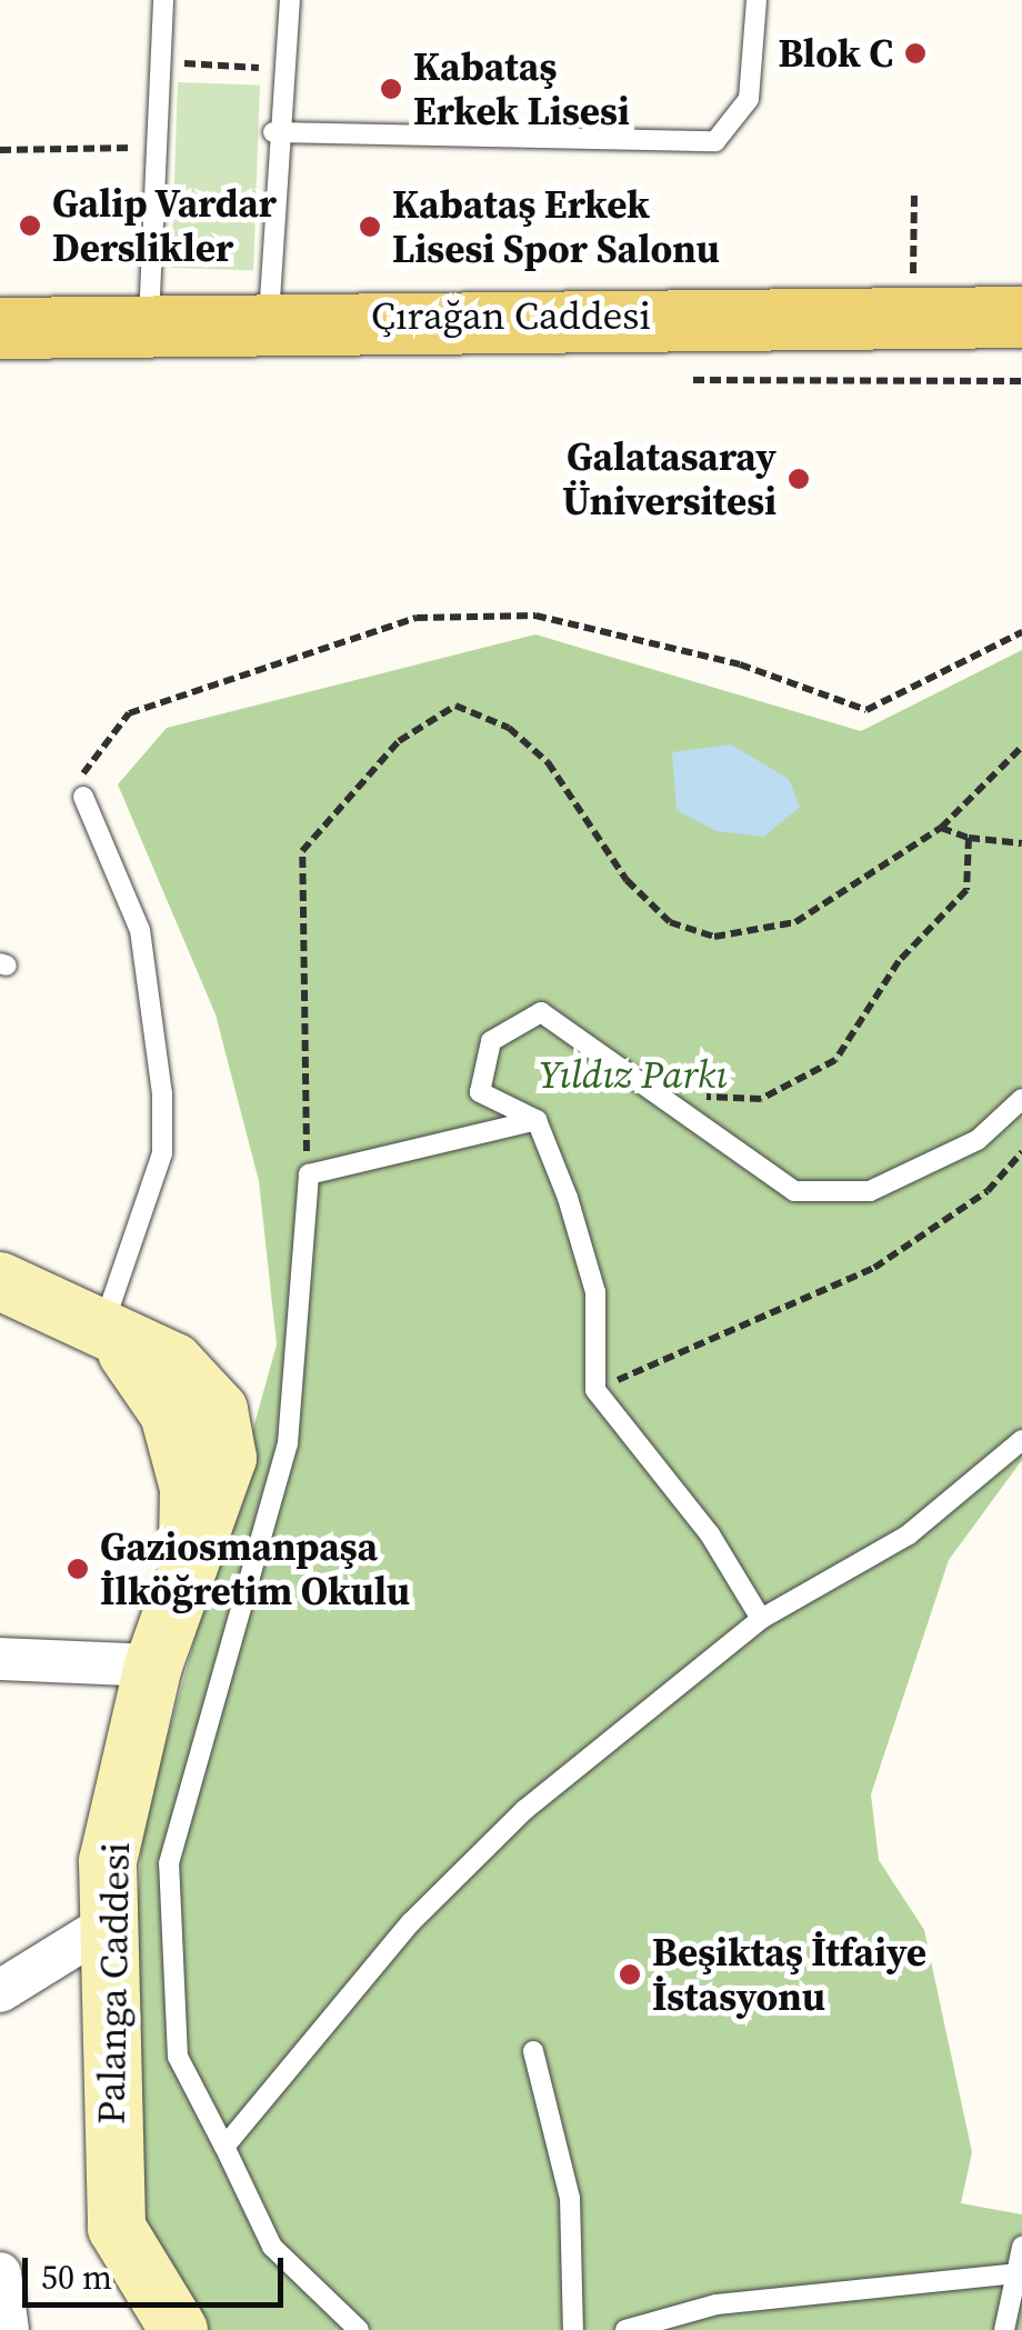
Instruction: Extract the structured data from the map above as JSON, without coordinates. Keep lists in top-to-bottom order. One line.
{"streets":{"main road":["Çırağan Caddesi","Palanga Caddesi"]},"parks":["Yıldız Parkı"],"places":["Blok C","Kabataş Erkek Lisesi","Galip Vardar Derslikler","Kabataş Erkek Lisesi Spor Salonu","Galatasaray Üniversitesi","Gaziosmanpaşa İlköğretim Okulu","Beşiktaş İtfaiye İstasyonu"],"scale_bar":"50 m"}
